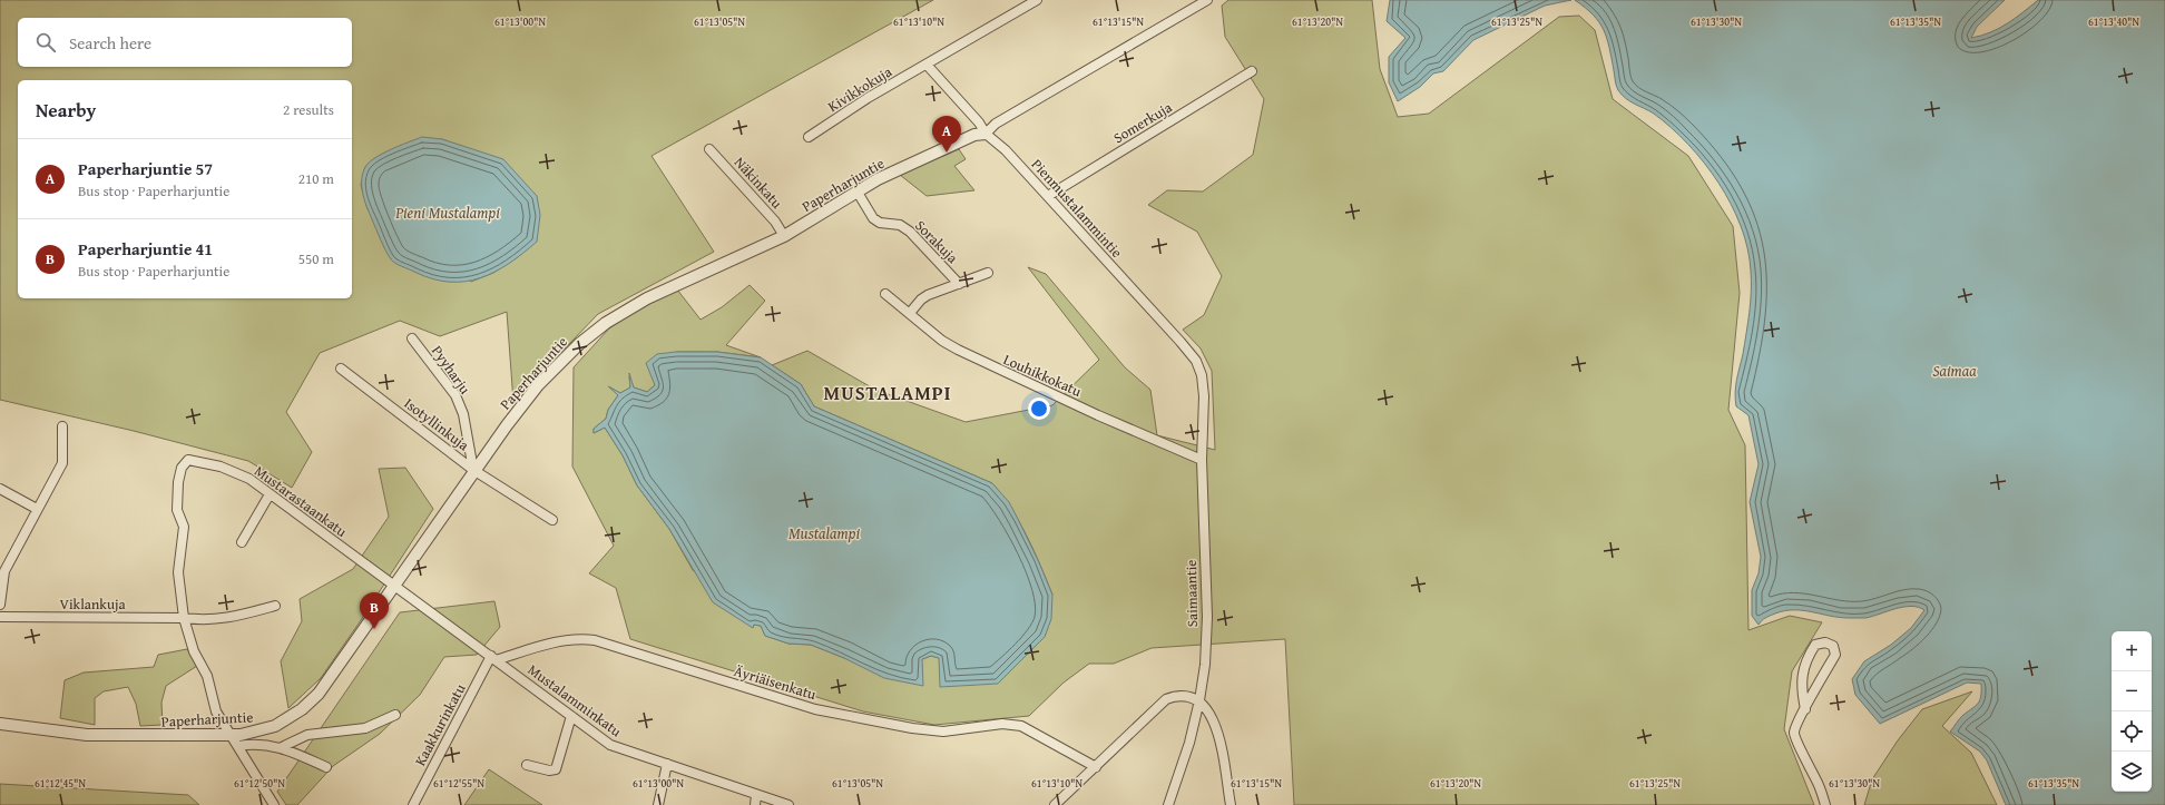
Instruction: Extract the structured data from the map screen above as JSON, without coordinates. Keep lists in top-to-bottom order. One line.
{"streets":{"street":["Kivikkokuja","Somerkuja","Näkinkatu","Paperharjuntie","Pienmustalammintie","Sorakuja","Pyyharju","Louhikkokatu","Isotyllinkuja","Mustarastaankatu","Saimaantie","Viklankuja","Äyriäisenkatu","Mustalamminkatu","Kaakkurinkatu"]},"crossings":[["Kivikkokuja","Pienmustalammintie"],["Somerkuja","Pienmustalammintie"],["Näkinkatu","Paperharjuntie"],["Paperharjuntie","Pienmustalammintie"],["Paperharjuntie","Sorakuja"],["Paperharjuntie","Pyyharju"],["Paperharjuntie","Isotyllinkuja"],["Paperharjuntie","Mustarastaankatu"],["Paperharjuntie","Mustalamminkatu"],["Pienmustalammintie","Saimaantie"],["Pyyharju","Isotyllinkuja"],["Louhikkokatu","Saimaantie"],["Mustarastaankatu","Viklankuja"],["Mustarastaankatu","Mustalamminkatu"],["Äyriäisenkatu","Mustalamminkatu"],["Äyriäisenkatu","Kaakkurinkatu"],["Mustalamminkatu","Kaakkurinkatu"]],"districts":["MUSTALAMPI"],"water":["Pieni Mustalampi","Saimaa","Mustalampi"],"page":{"search":"Search here","heading":["Nearby","2 results"],"pins":["A","B"],"list":[{"mark":"A","name":"Paperharjuntie 57","note":"Bus stop · Paperharjuntie","value":"210 m"},{"mark":"B","name":"Paperharjuntie 41","note":"Bus stop · Paperharjuntie","value":"550 m"}],"map_buttons":["+","−"]},"coordinates":["61°13'00\"N","61°13'05\"N","61°13'10\"N","61°13'15\"N","61°13'20\"N","61°13'25\"N","61°13'30\"N","61°13'35\"N","61°13'40\"N","61°12'45\"N","61°12'50\"N","61°12'55\"N"]}
